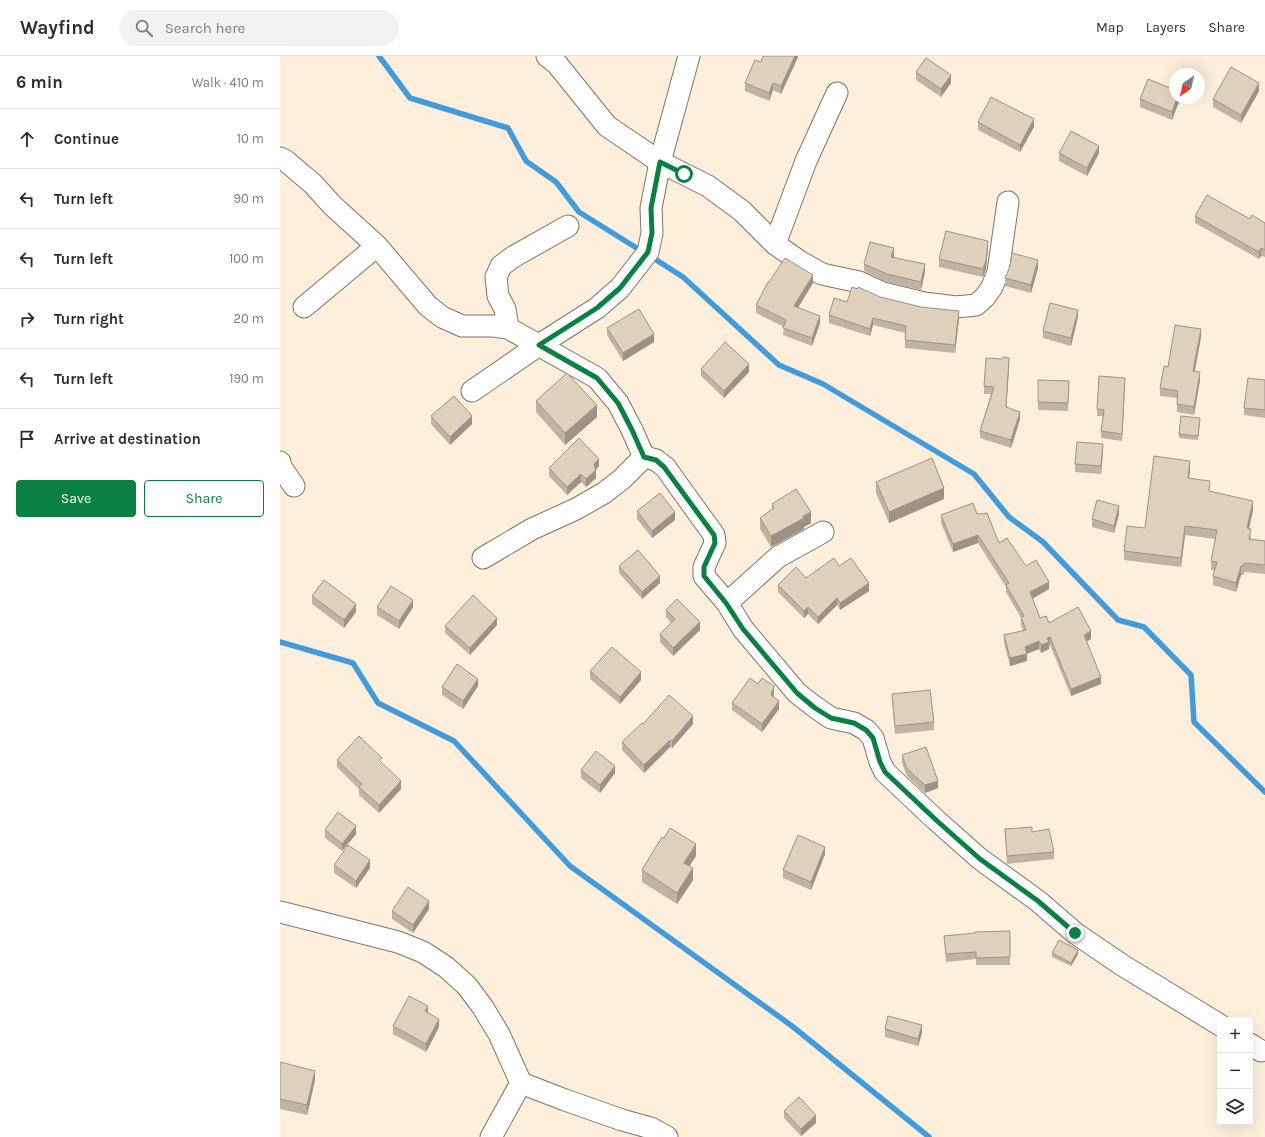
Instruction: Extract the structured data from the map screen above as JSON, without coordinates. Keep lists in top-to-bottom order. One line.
{"north":"bottom left","page":{"header":"Wayfind","search":"Search here","nav":["Map","Layers","Share"],"heading":["6 min","Walk · 410 m"],"list":[["Continue","10 m"],["Turn left","90 m"],["Turn left","100 m"],["Turn right","20 m"],["Turn left","190 m"],"Arrive at destination"],"buttons":["Save","Share"],"map_buttons":["+","−"]}}
